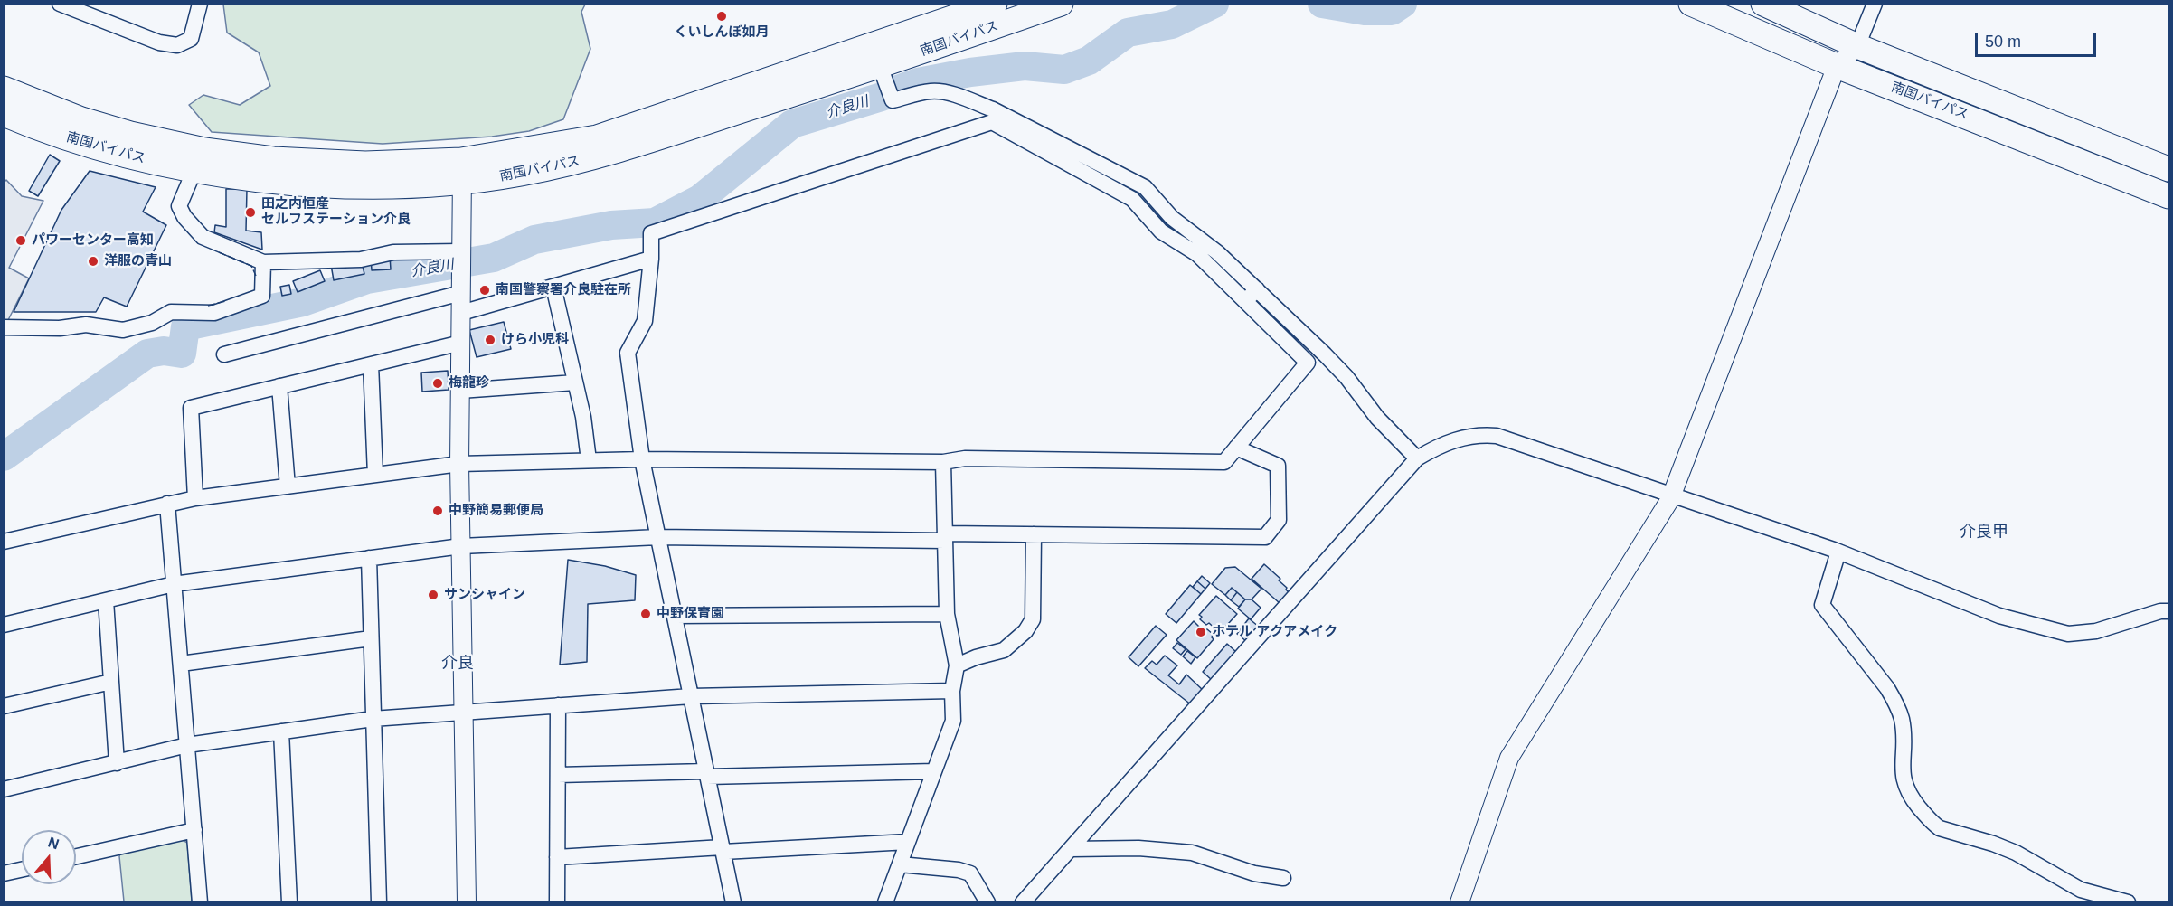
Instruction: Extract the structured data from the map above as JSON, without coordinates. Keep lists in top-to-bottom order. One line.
{"streets":{"highway":["南国バイパス"]},"districts":["介良甲","介良"],"water":["介良川"],"places":["くいしんぼ如月","田之内恒産 セルフステーション介良","パワーセンター高知","洋服の青山","南国警察署介良駐在所","けら小児科","梅龍珍","中野簡易郵便局","サンシャイン","中野保育園","ホテル アクアメイク"],"scale_bar":"50 m","north":"top"}
